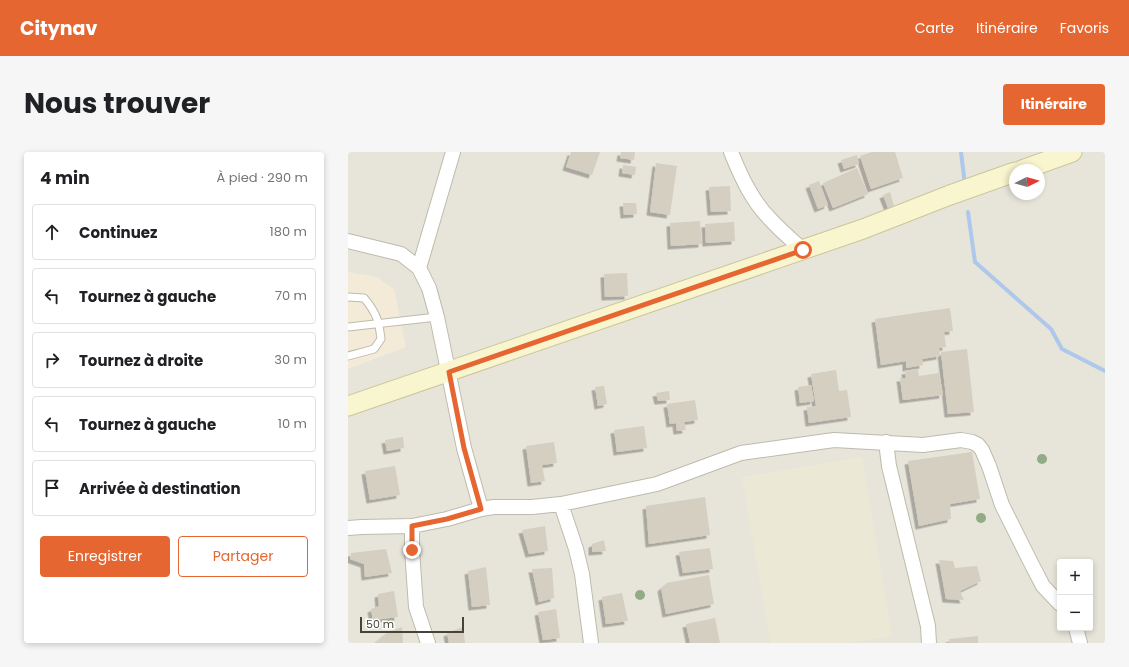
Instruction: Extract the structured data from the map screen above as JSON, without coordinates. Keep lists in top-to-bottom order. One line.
{"scale_bar":"50 m","north":"right","page":{"header":"Citynav","nav":["Carte","Itinéraire","Favoris"],"title":"Nous trouver","buttons":["Itinéraire",["Enregistrer","Partager"]],"heading":["4 min","À pied · 290 m"],"list":[["Continuez","180 m"],["Tournez à gauche","70 m"],["Tournez à droite","30 m"],["Tournez à gauche","10 m"],"Arrivée à destination"],"map_buttons":["+","−"],"scale":"50 m"}}
